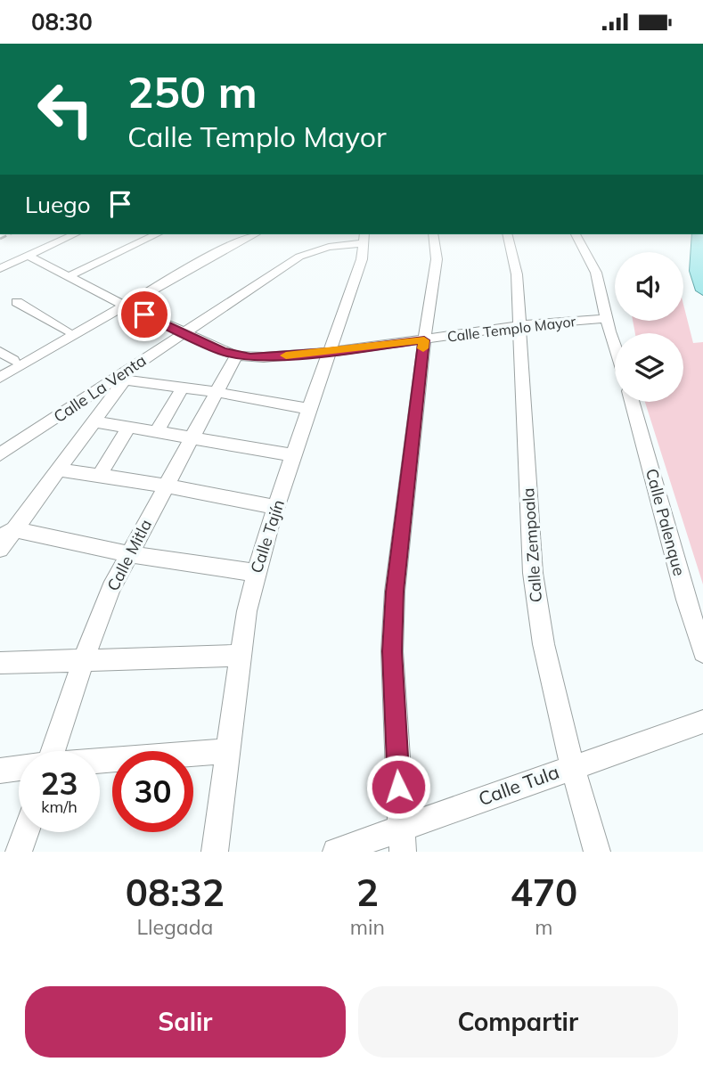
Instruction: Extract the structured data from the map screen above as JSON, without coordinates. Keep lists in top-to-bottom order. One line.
{"streets":{"street":["Calle Templo Mayor","Calle La Venta","Calle Palenque","Calle Tajín","Calle Zempoala","Calle Mitla","Calle Tula"]},"crossings":[["Calle Templo Mayor","Calle La Venta"],["Calle Templo Mayor","Calle Tajín"],["Calle Templo Mayor","Calle Zempoala"],["Calle Templo Mayor","Calle Mitla"],["Calle La Venta","Calle Tajín"],["Calle Zempoala","Calle Tula"]],"page":{"status":"08:30","turn":["250 m","Calle Templo Mayor"],"then":"Luego","speed":"23 km/h","limit":"30","eta":["08:32","Llegada","2","min","470","m"],"buttons":["Salir","Compartir"]}}
